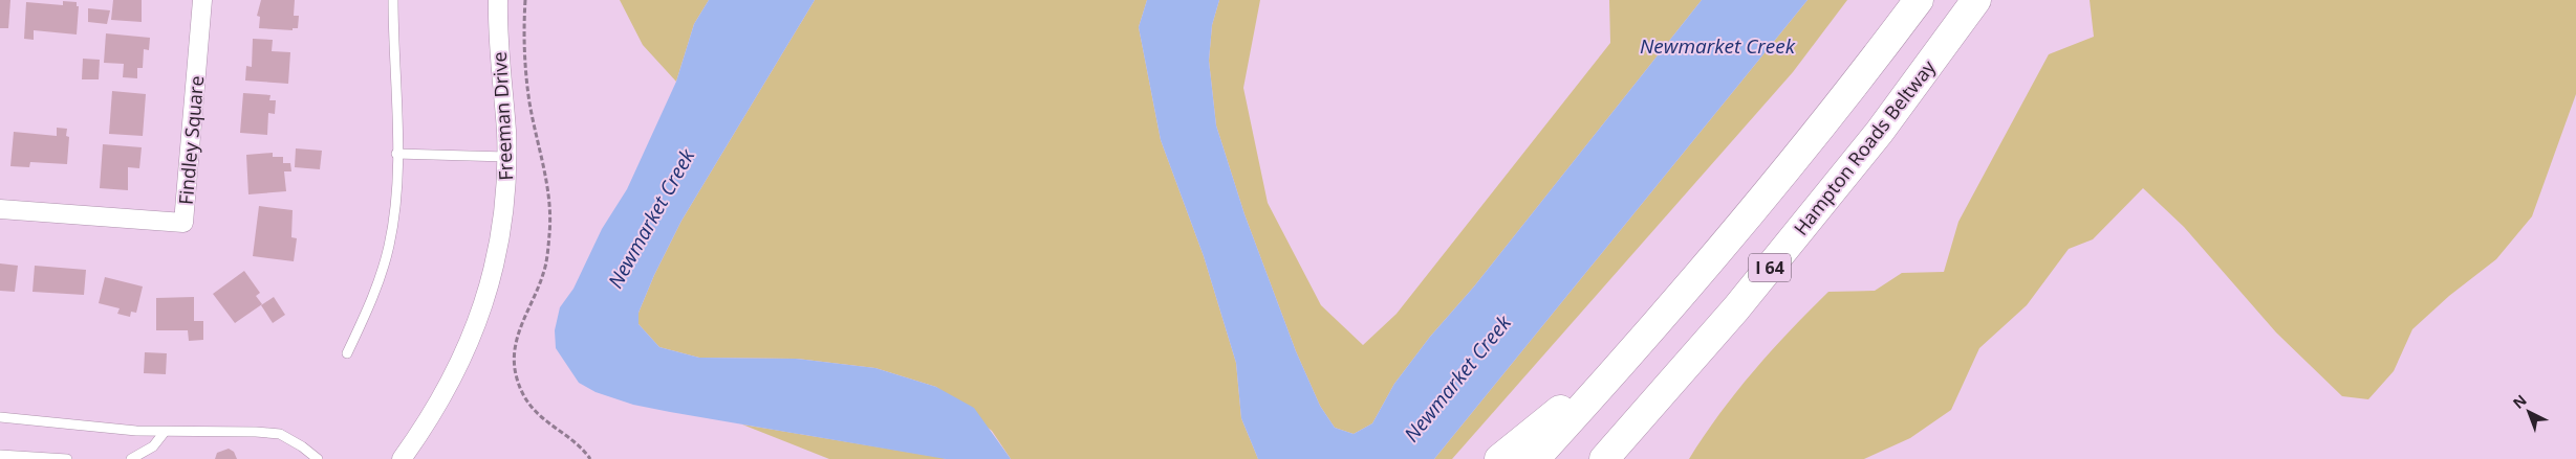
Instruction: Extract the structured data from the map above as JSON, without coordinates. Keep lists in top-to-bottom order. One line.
{"streets":{"highway":["Hampton Roads Beltway","I 64"],"street":["Freeman Drive","Findley Square"]},"water":["Newmarket Creek"],"north":"top left"}
